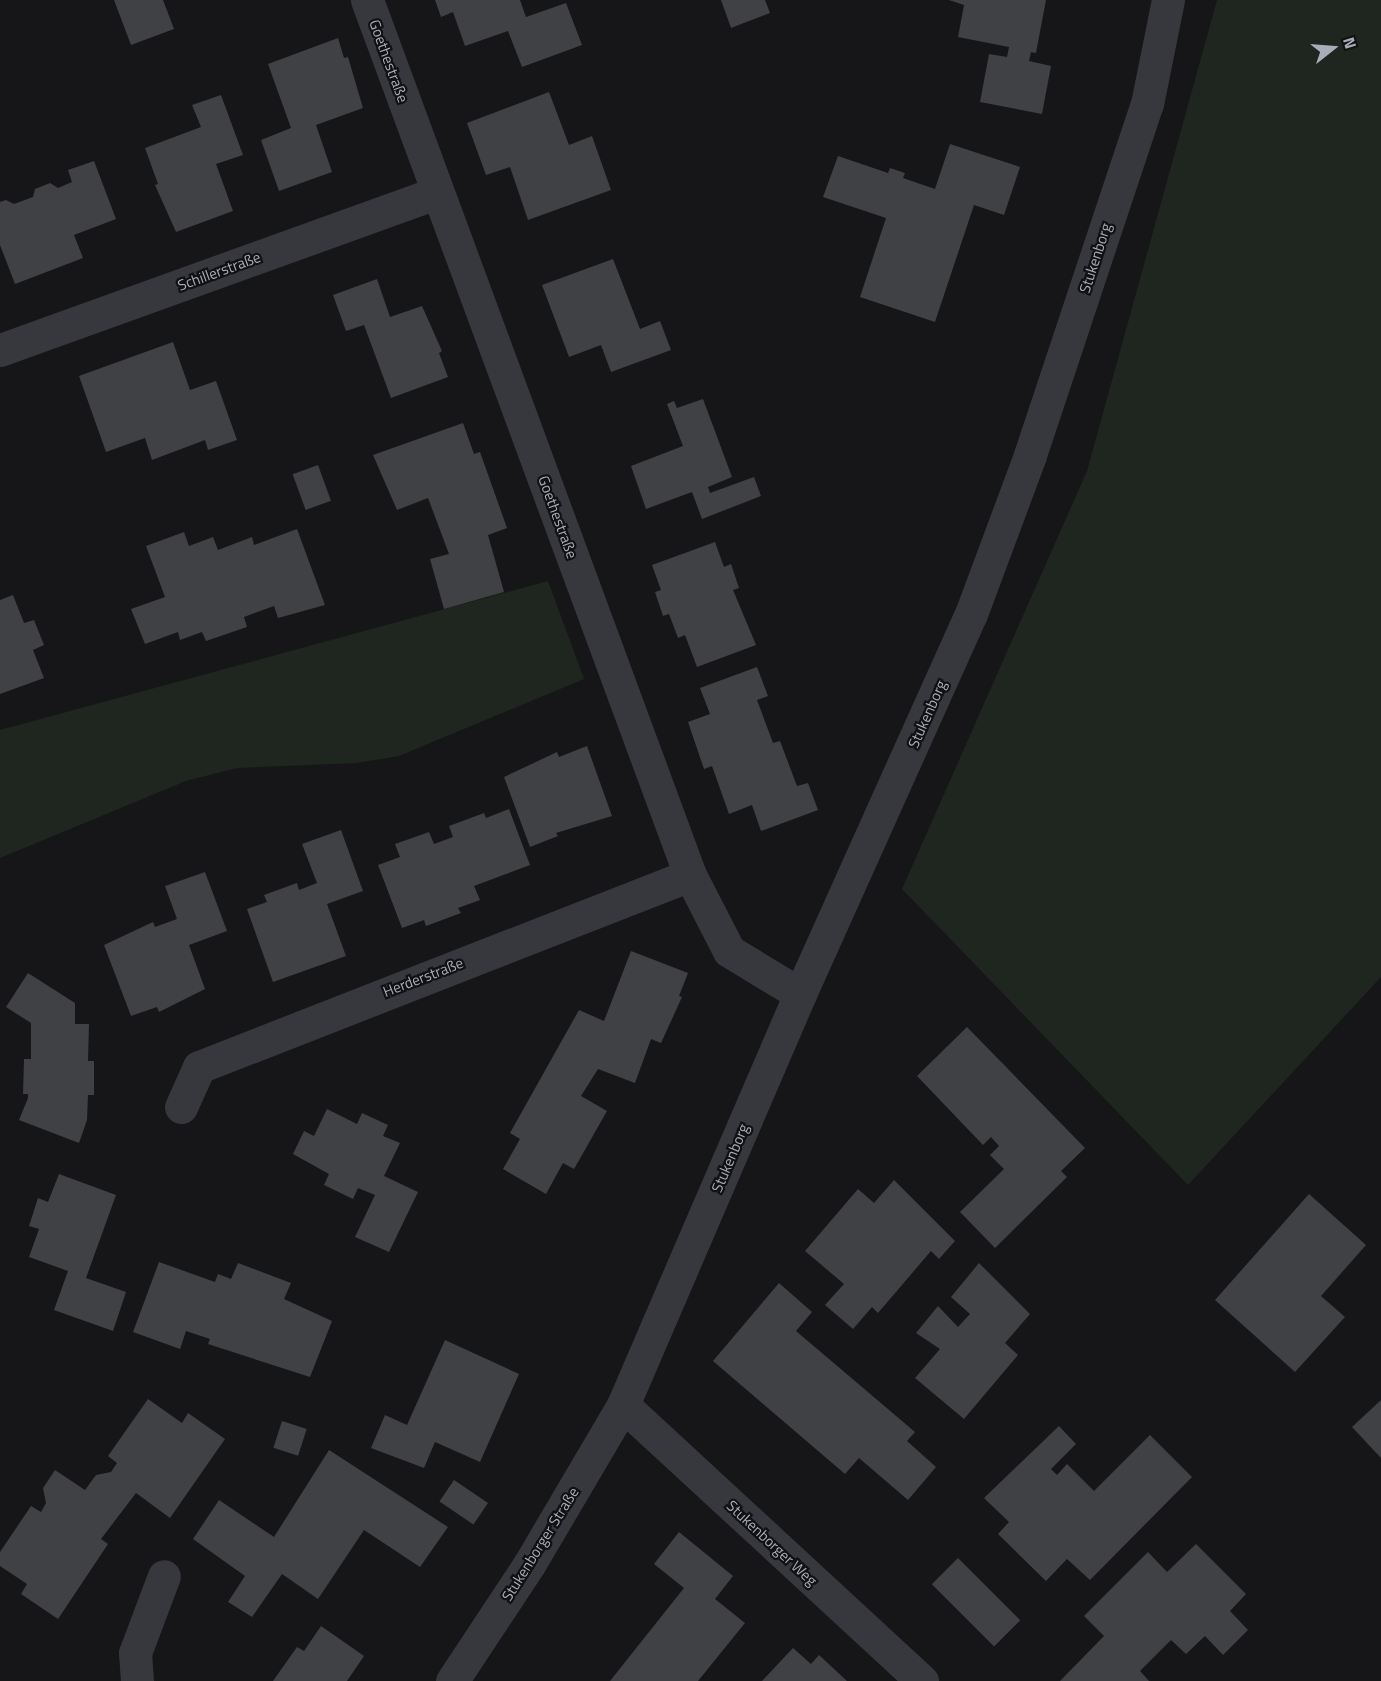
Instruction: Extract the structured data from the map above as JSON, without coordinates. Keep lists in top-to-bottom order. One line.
{"streets":{"street":["Goethestraße","Stukenborg","Schillerstraße","Herderstraße","Stukenborger Weg","Stukenborger Straße"]},"crossings":[["Goethestraße","Stukenborg"],["Goethestraße","Schillerstraße"],["Goethestraße","Herderstraße"],["Stukenborg","Stukenborger Weg"],["Stukenborg","Stukenborger Straße"],["Stukenborger Weg","Stukenborger Straße"]],"north":"right"}
